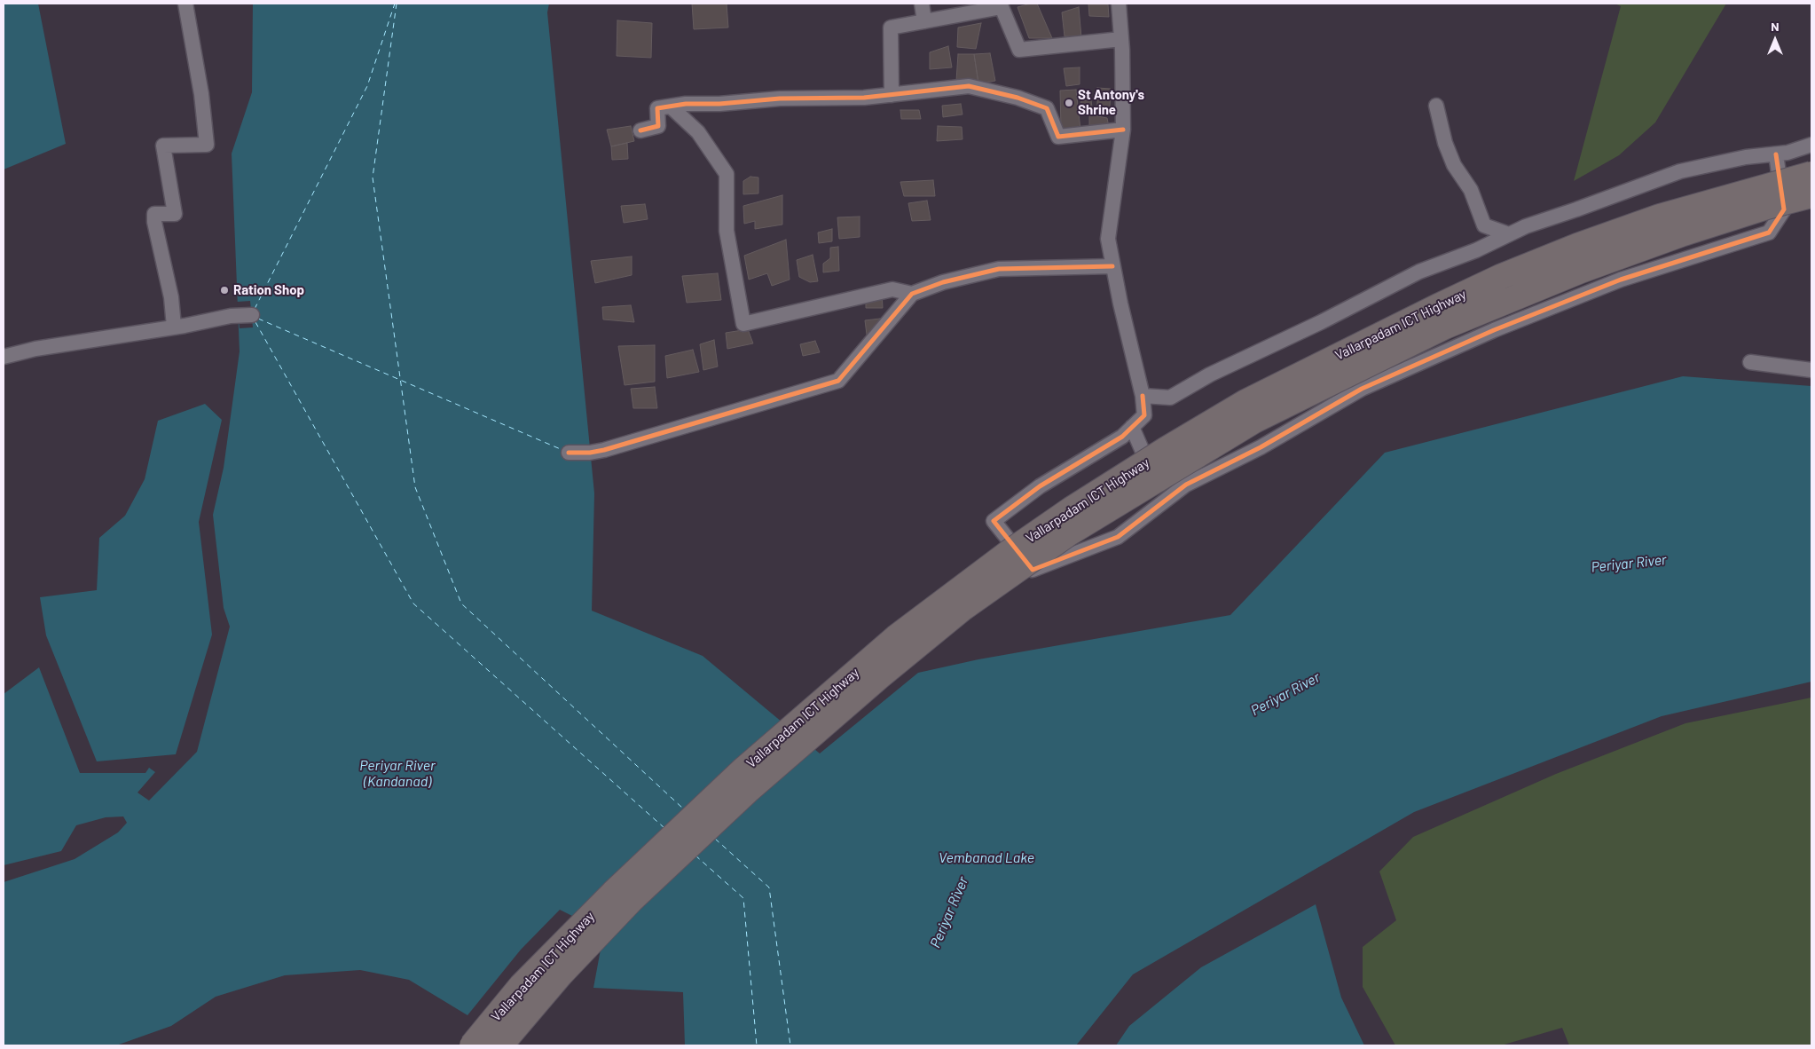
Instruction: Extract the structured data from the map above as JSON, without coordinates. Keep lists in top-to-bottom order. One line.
{"streets":{"highway":["Vallarpadam ICT Highway"]},"water":["Periyar River","Periyar River (Kandanad)","Vembanad Lake"],"places":["St Antony's Shrine","Ration Shop"],"north":"top"}
